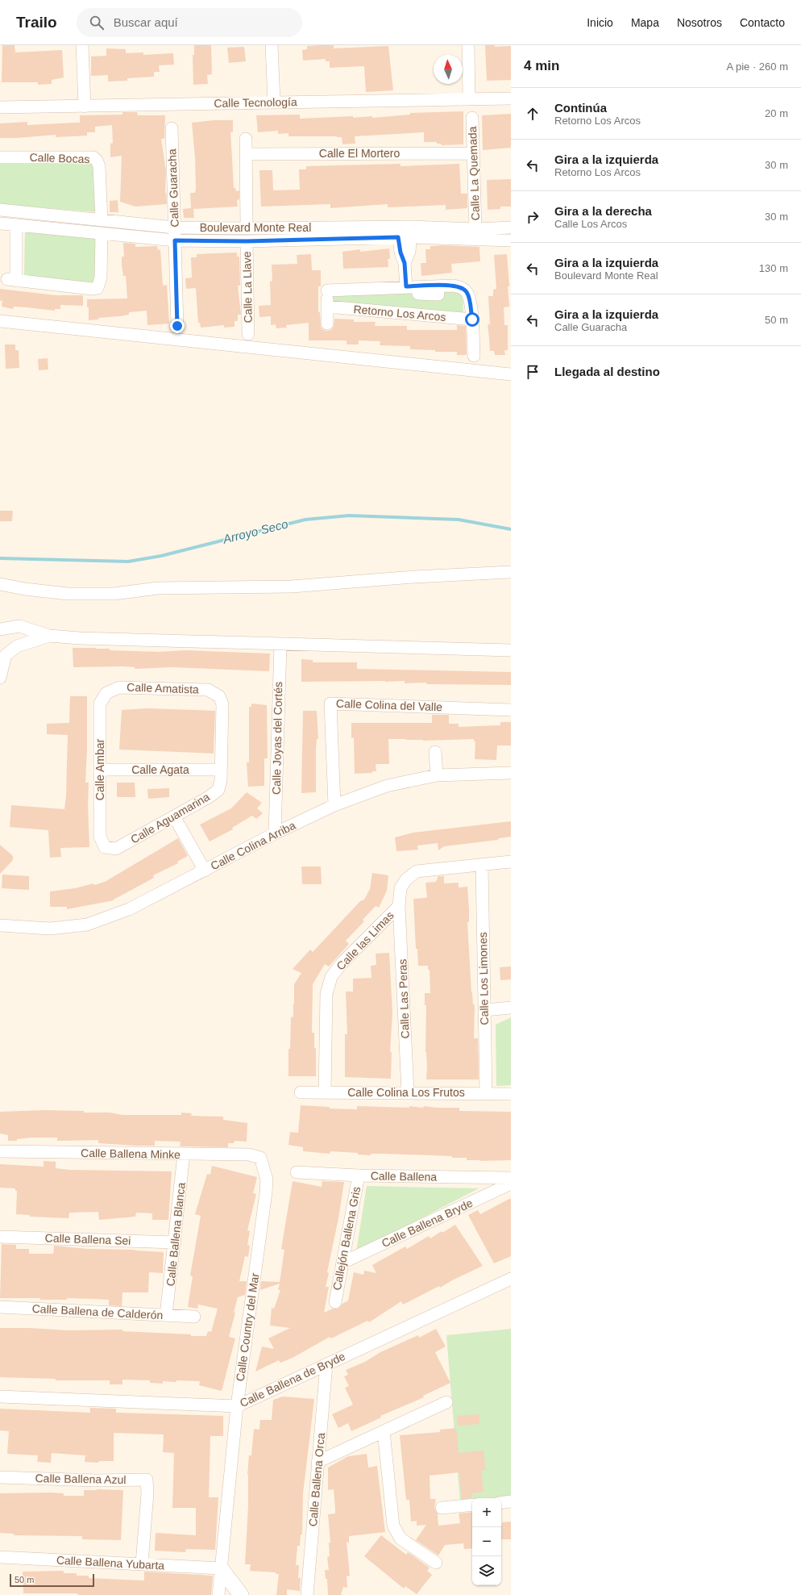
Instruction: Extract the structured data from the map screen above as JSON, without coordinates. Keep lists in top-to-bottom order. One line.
{"streets":{"street":["Calle Tecnología","Calle El Mortero","Calle Bocas","Calle La Quemada","Calle Guaracha","Boulevard Monte Real","Calle La Llave","Retorno Los Arcos","Calle Amatista","Calle Colina del Valle","Calle Joyas del Cortés","Calle Ambar","Calle Agata","Calle Aguamarina","Calle Colina Arriba","Calle las Limas","Calle Los Limones","Calle Las Peras","Calle Colina Los Frutos","Calle Ballena Minke","Calle Ballena","Calle Ballena Bryde","Calle Ballena Blanca","Callejón Ballena Gris","Calle Ballena Sei","Calle Ballena de Calderón","Calle Country del Mar","Calle Ballena de Bryde","Calle Ballena Azul","Calle Ballena Orca","Calle Ballena Yubarta"]},"crossings":[["Calle El Mortero","Calle La Quemada"],["Calle Bocas","Boulevard Monte Real"],["Calle La Quemada","Boulevard Monte Real"],["Calle Guaracha","Boulevard Monte Real"],["Boulevard Monte Real","Calle La Llave"],["Calle Amatista","Calle Ambar"],["Calle Amatista","Calle Aguamarina"],["Calle Colina del Valle","Calle Colina Arriba"],["Calle Joyas del Cortés","Calle Colina Arriba"],["Calle Ambar","Calle Agata"],["Calle Ambar","Calle Aguamarina"],["Calle Agata","Calle Aguamarina"],["Calle las Limas","Calle Los Limones"],["Calle las Limas","Calle Las Peras"],["Calle las Limas","Calle Colina Los Frutos"],["Calle Los Limones","Calle Colina Los Frutos"],["Calle Las Peras","Calle Colina Los Frutos"],["Calle Ballena Minke","Calle Ballena Blanca"],["Calle Ballena Minke","Calle Country del Mar"],["Calle Ballena","Callejón Ballena Gris"],["Calle Ballena Bryde","Callejón Ballena Gris"],["Calle Ballena Blanca","Calle Ballena Sei"],["Calle Ballena Blanca","Calle Ballena de Calderón"],["Calle Country del Mar","Calle Ballena de Bryde"],["Calle Country del Mar","Calle Ballena Yubarta"],["Calle Ballena de Bryde","Calle Ballena Orca"],["Calle Ballena Azul","Calle Ballena Yubarta"]],"water":["Arroyo Seco"],"scale_bar":"50 m","north":"top","page":{"header":"Trailo","search":"Buscar aquí","nav":["Inicio","Mapa","Nosotros","Contacto"],"heading":["4 min","A pie · 260 m"],"list":[["Continúa","Retorno Los Arcos","20 m"],["Gira a la izquierda","Retorno Los Arcos","30 m"],["Gira a la derecha","Calle Los Arcos","30 m"],["Gira a la izquierda","Boulevard Monte Real","130 m"],["Gira a la izquierda","Calle Guaracha","50 m"],"Llegada al destino"],"map_buttons":["+","−"],"scale":"50 m"}}
